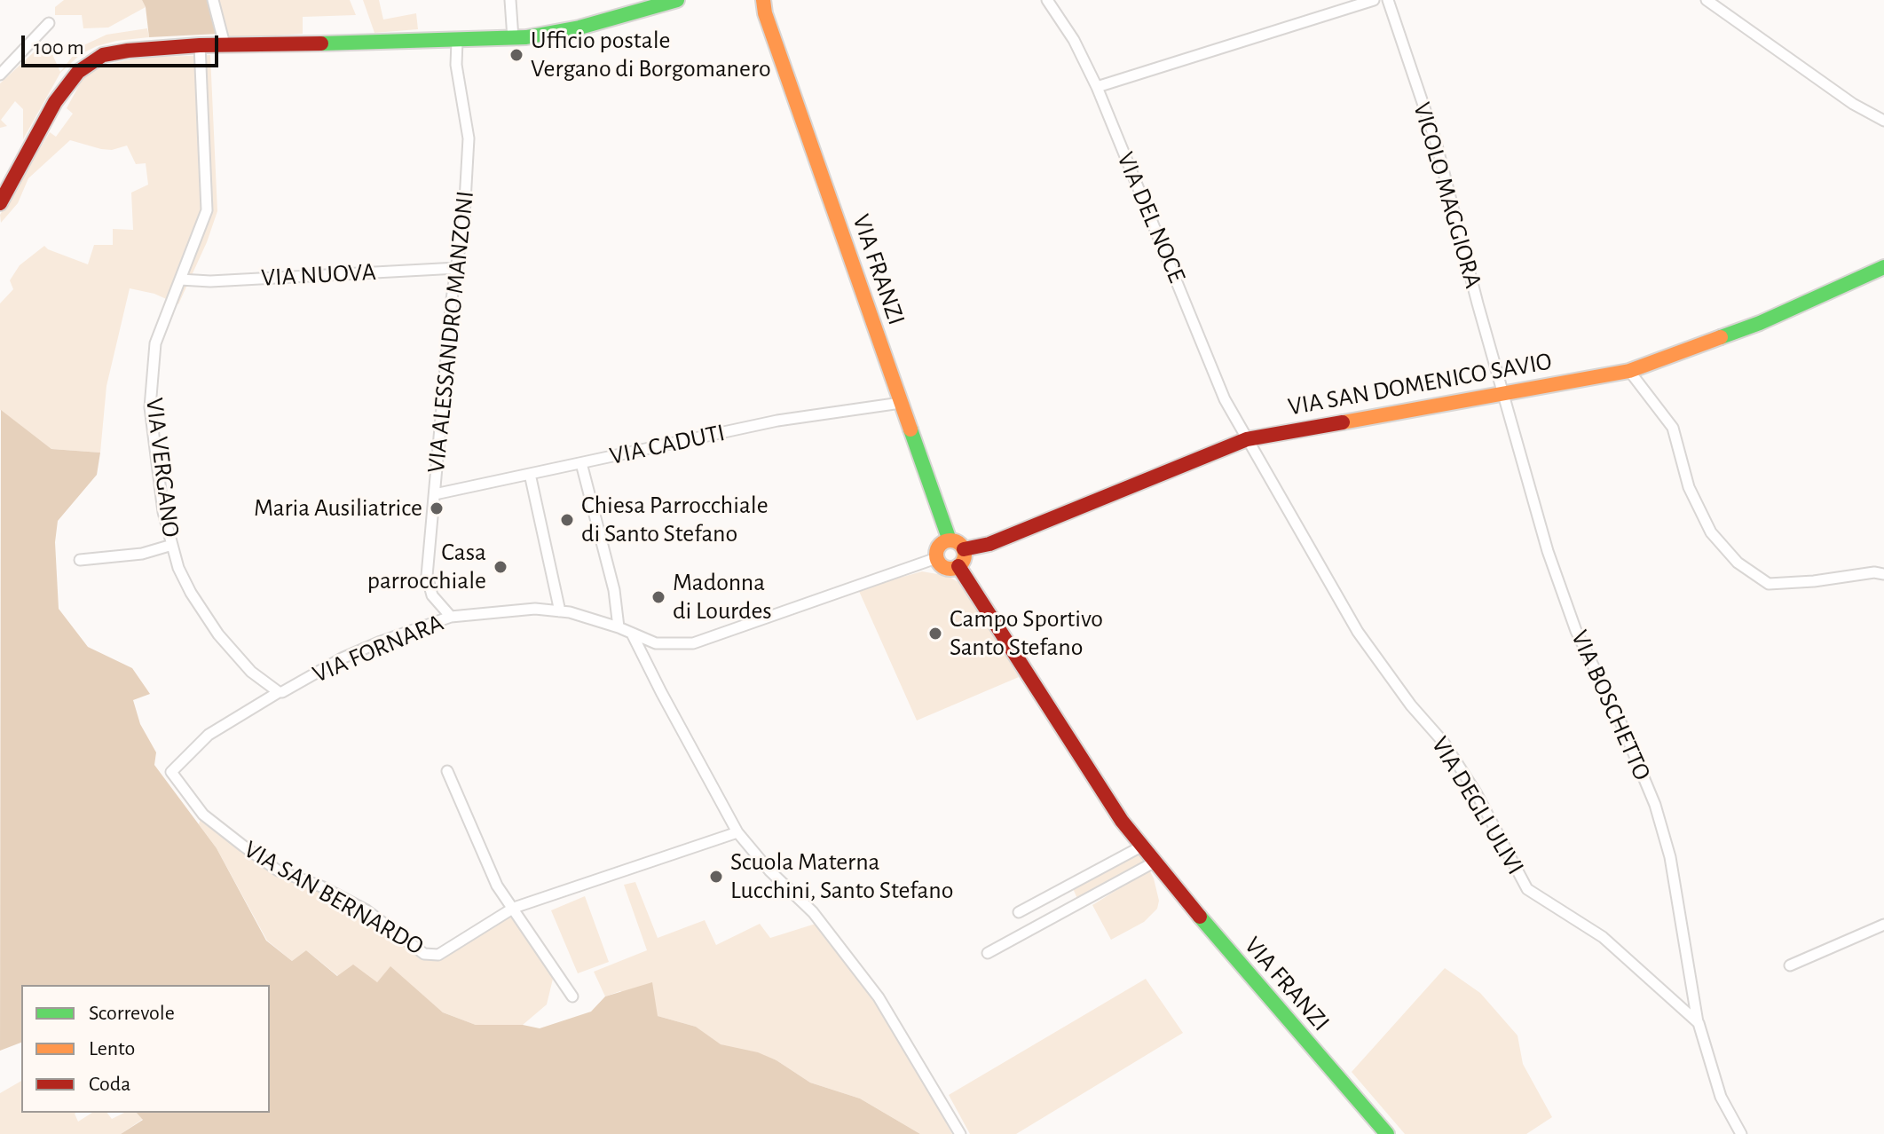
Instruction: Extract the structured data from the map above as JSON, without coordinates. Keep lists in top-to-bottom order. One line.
{"streets":{"main road":["VIA FRANZI","VIA SAN DOMENICO SAVIO"],"street":["VICOLO MAGGIORA","VIA DEL NOCE","VIA NUOVA","VIA ALESSANDRO MANZONI","VIA CADUTI","VIA VERGANO","VIA FORNARA","VIA BOSCHETTO","VIA DEGLI ULIVI","VIA SAN BERNARDO"]},"crossings":[["VICOLO MAGGIORA","VIA SAN DOMENICO SAVIO"],["VICOLO MAGGIORA","VIA BOSCHETTO"],["VIA DEL NOCE","VIA SAN DOMENICO SAVIO"],["VIA DEL NOCE","VIA DEGLI ULIVI"],["VIA FRANZI","VIA SAN DOMENICO SAVIO"],["VIA FRANZI","VIA CADUTI"],["VIA FRANZI","VIA FORNARA"],["VIA NUOVA","VIA ALESSANDRO MANZONI"],["VIA NUOVA","VIA VERGANO"],["VIA ALESSANDRO MANZONI","VIA CADUTI"],["VIA ALESSANDRO MANZONI","VIA FORNARA"],["VIA SAN DOMENICO SAVIO","VIA FORNARA"],["VIA SAN DOMENICO SAVIO","VIA BOSCHETTO"],["VIA SAN DOMENICO SAVIO","VIA DEGLI ULIVI"],["VIA VERGANO","VIA FORNARA"],["VIA FORNARA","VIA SAN BERNARDO"],["VIA BOSCHETTO","VIA DEGLI ULIVI"]],"places":["Ufficio postale Vergano di Borgomanero","Maria Ausiliatrice","Chiesa Parrocchiale di Santo Stefano","Casa parrocchiale","Madonna di Lourdes","Campo Sportivo Santo Stefano","Scuola Materna Lucchini, Santo Stefano"],"legend":["Scorrevole","Lento","Coda"],"scale_bar":"100 m"}
